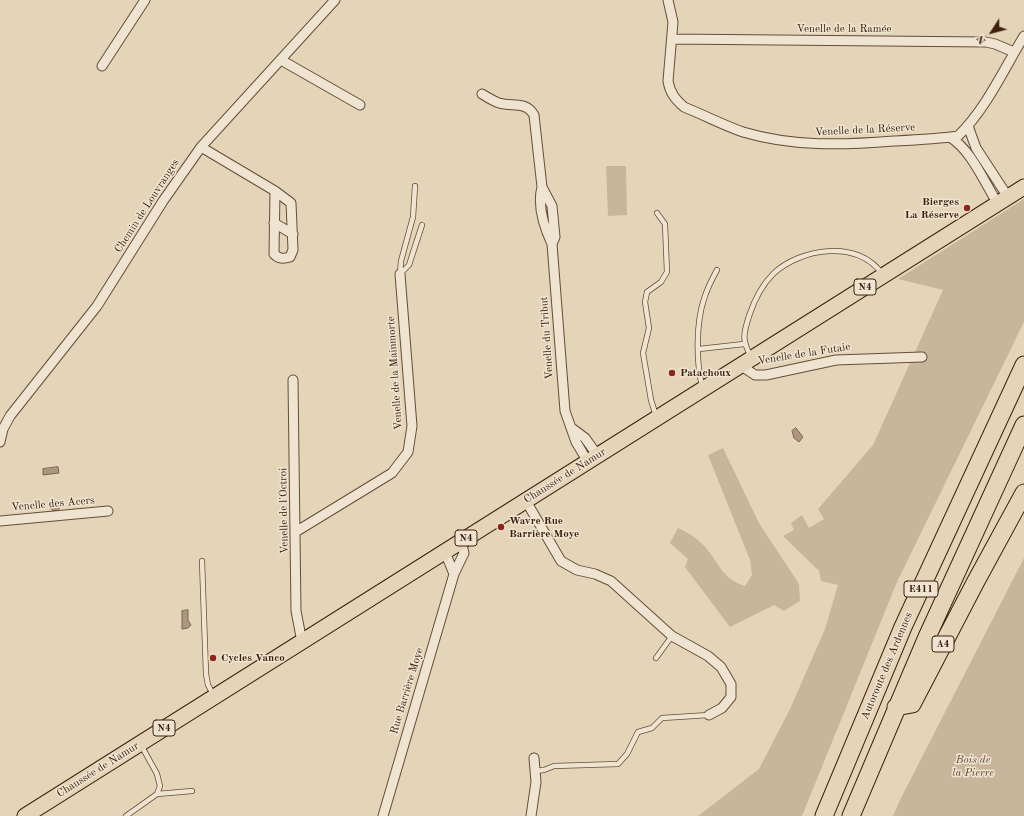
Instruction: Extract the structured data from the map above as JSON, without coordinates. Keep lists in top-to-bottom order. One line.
{"streets":{"highway":["E411","A4","Autoroute des Ardennes"],"main road":["N4","Chaussée de Namur"],"street":["Venelle de la Ramée","Venelle de la Réserve","Chemin de Louvranges","Venelle du Tribut","Venelle de la Futaie","Venelle de la Mainmorte","Venelle des Acers","Venelle de l'Octroi","Rue Barrière Moye"]},"crossings":[["Venelle de la Ramée","Venelle de la Réserve"],["Venelle du Tribut","Chaussée de Namur"],["Venelle de la Futaie","Chaussée de Namur"],["Venelle de la Mainmorte","Venelle de l'Octroi"],["Chaussée de Namur","Venelle de l'Octroi"],["Chaussée de Namur","Rue Barrière Moye"],["E411","A4"]],"parks":["Bois de la Pierre"],"places":["Bierges La Réserve","Patachoux","Wavre Rue Barrière Moye","Cycles Vanco"],"north":"bottom left"}
